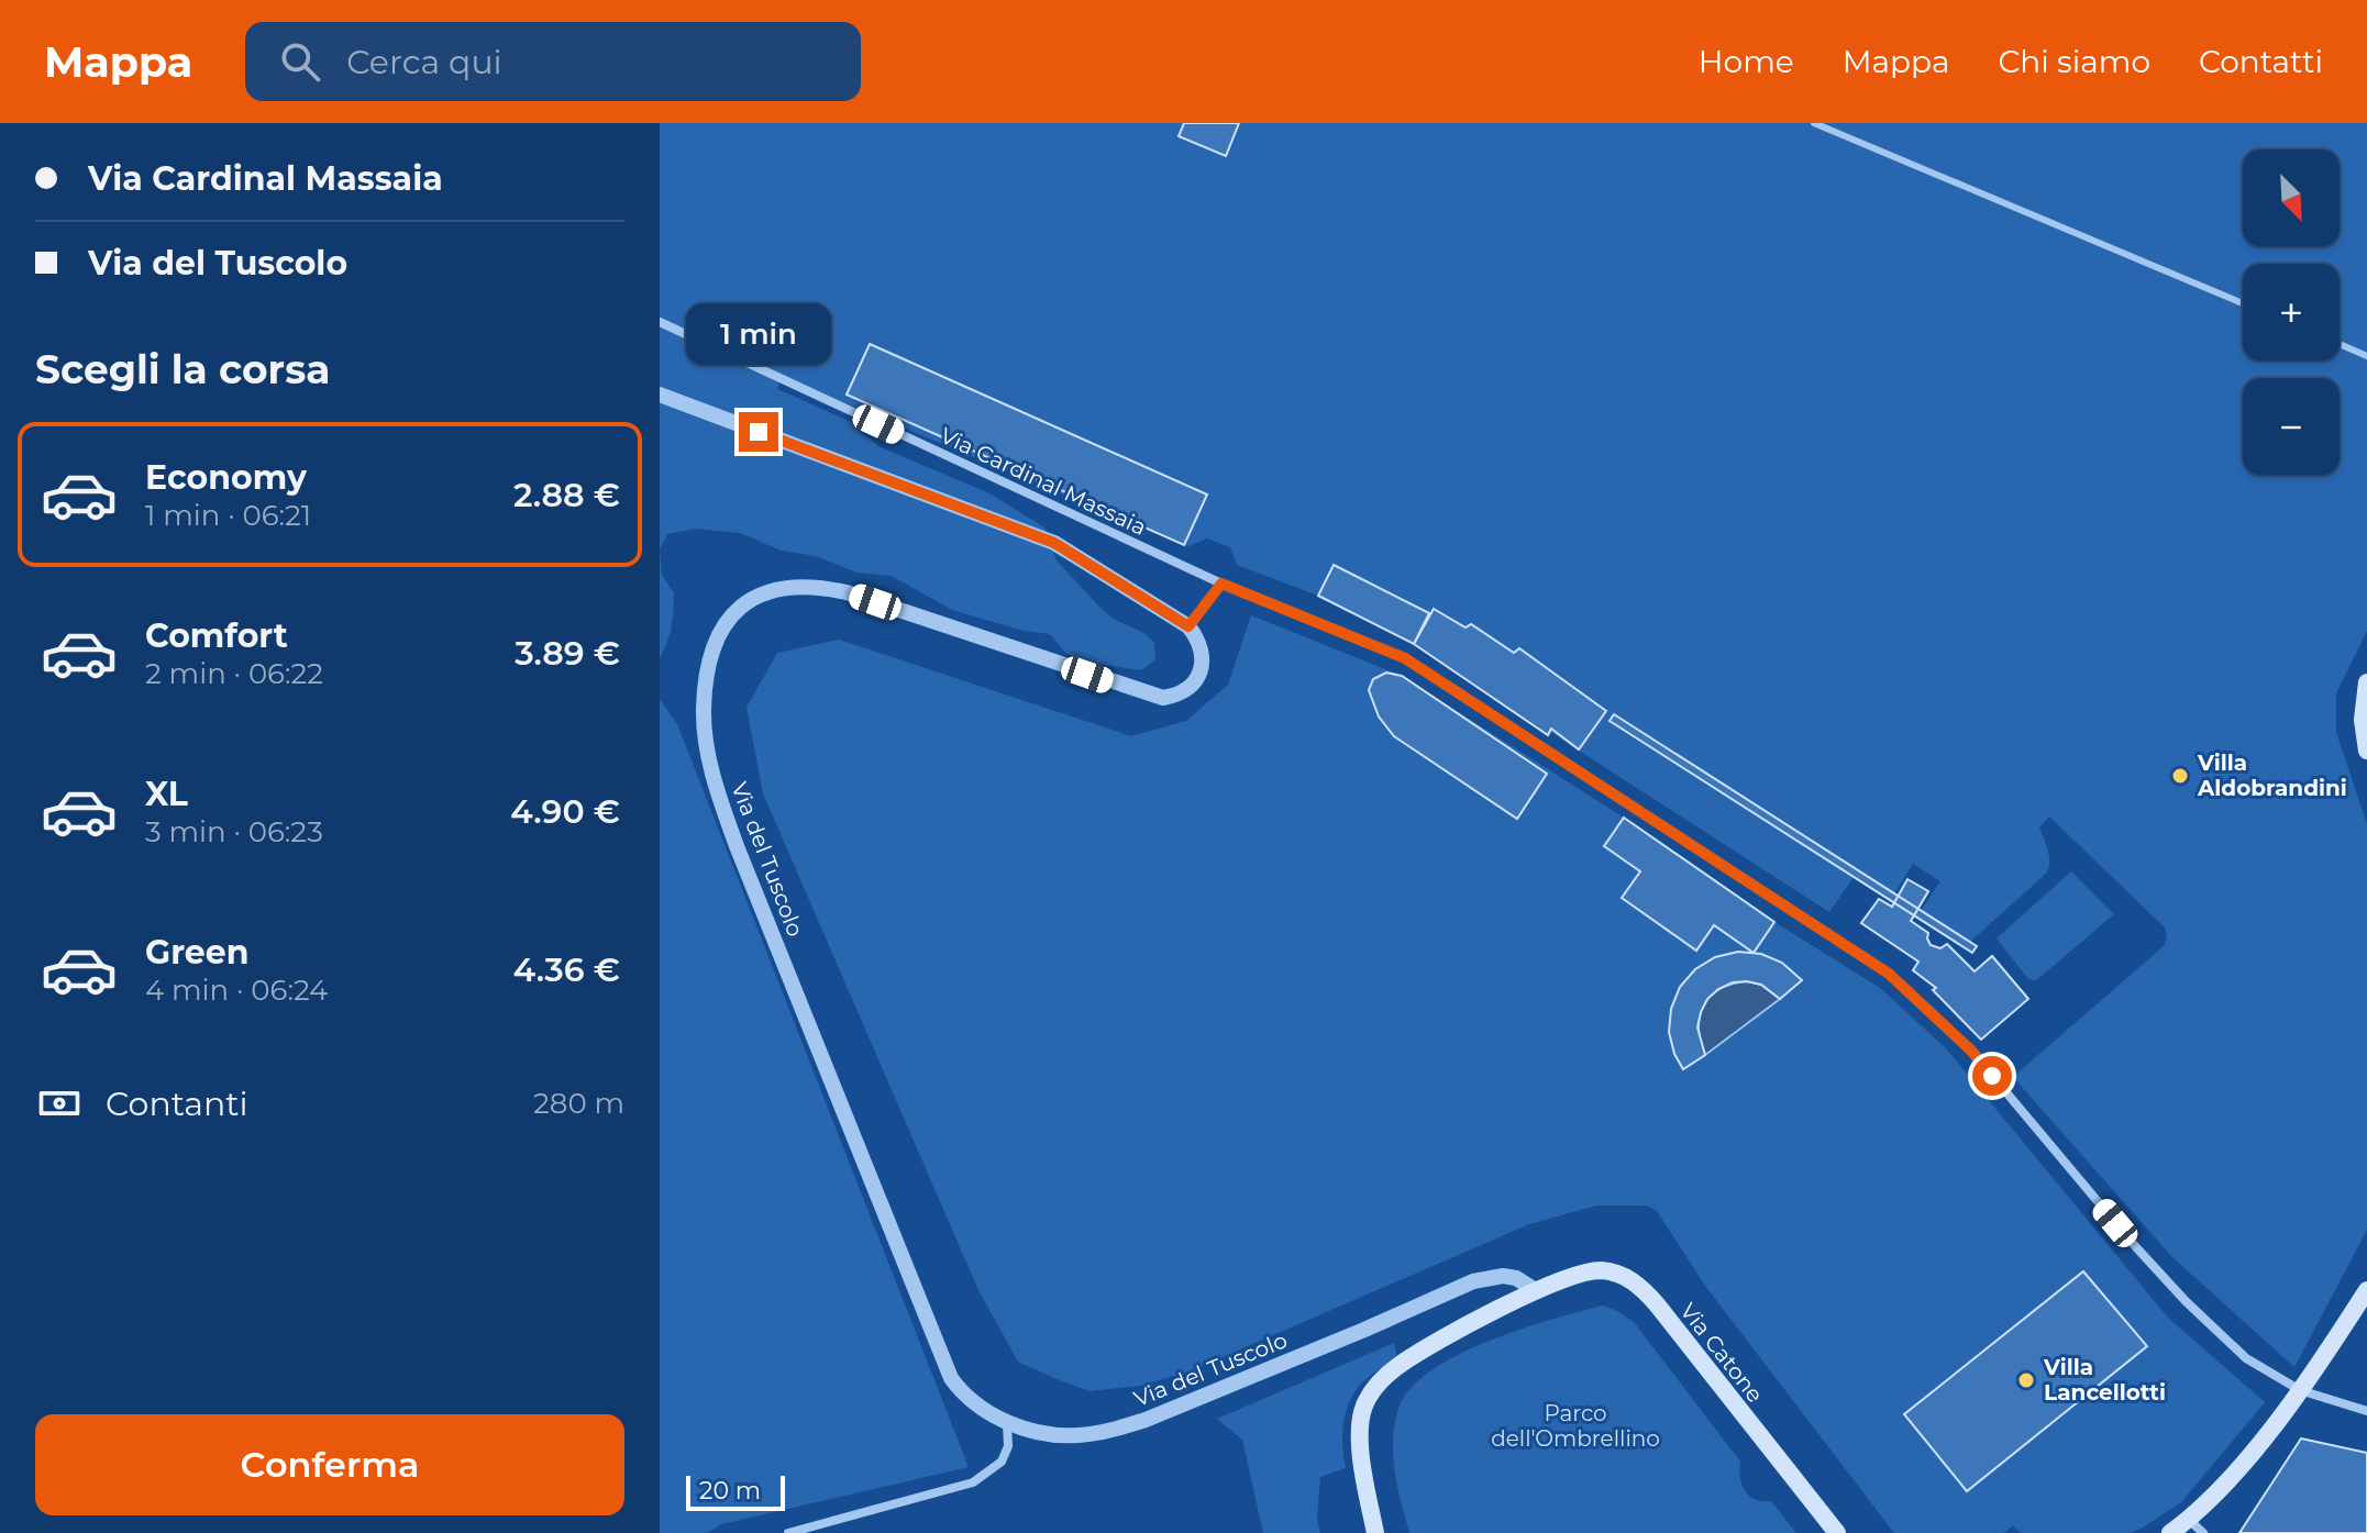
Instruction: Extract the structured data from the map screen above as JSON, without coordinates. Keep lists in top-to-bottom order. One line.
{"streets":{"main road":["Via Catone"],"street":["Via Cardinal Massaia","Via del Tuscolo"]},"crossings":[["Via del Tuscolo","Via Catone"]],"parks":["Parco dell'Ombrellino"],"places":["Villa Aldobrandini","Villa Lancellotti"],"scale_bar":"20 m","north":"bottom right","page":{"header":"Mappa","search":"Cerca qui","nav":["Home","Mappa","Chi siamo","Contatti"],"banner":["Via Cardinal Massaia","Via del Tuscolo"],"map_buttons":["+","−"],"bubble":"1 min","heading":"Scegli la corsa","list":[{"name":"Economy","note":"1 min · 06:21","value":"2.88 €"},{"name":"Comfort","note":"2 min · 06:22","value":"3.89 €"},{"name":"XL","note":"3 min · 06:23","value":"4.90 €"},{"name":"Green","note":"4 min · 06:24","value":"4.36 €"}],"pay":["Contanti","280 m"],"buttons":"Conferma","scale":"20 m"}}
